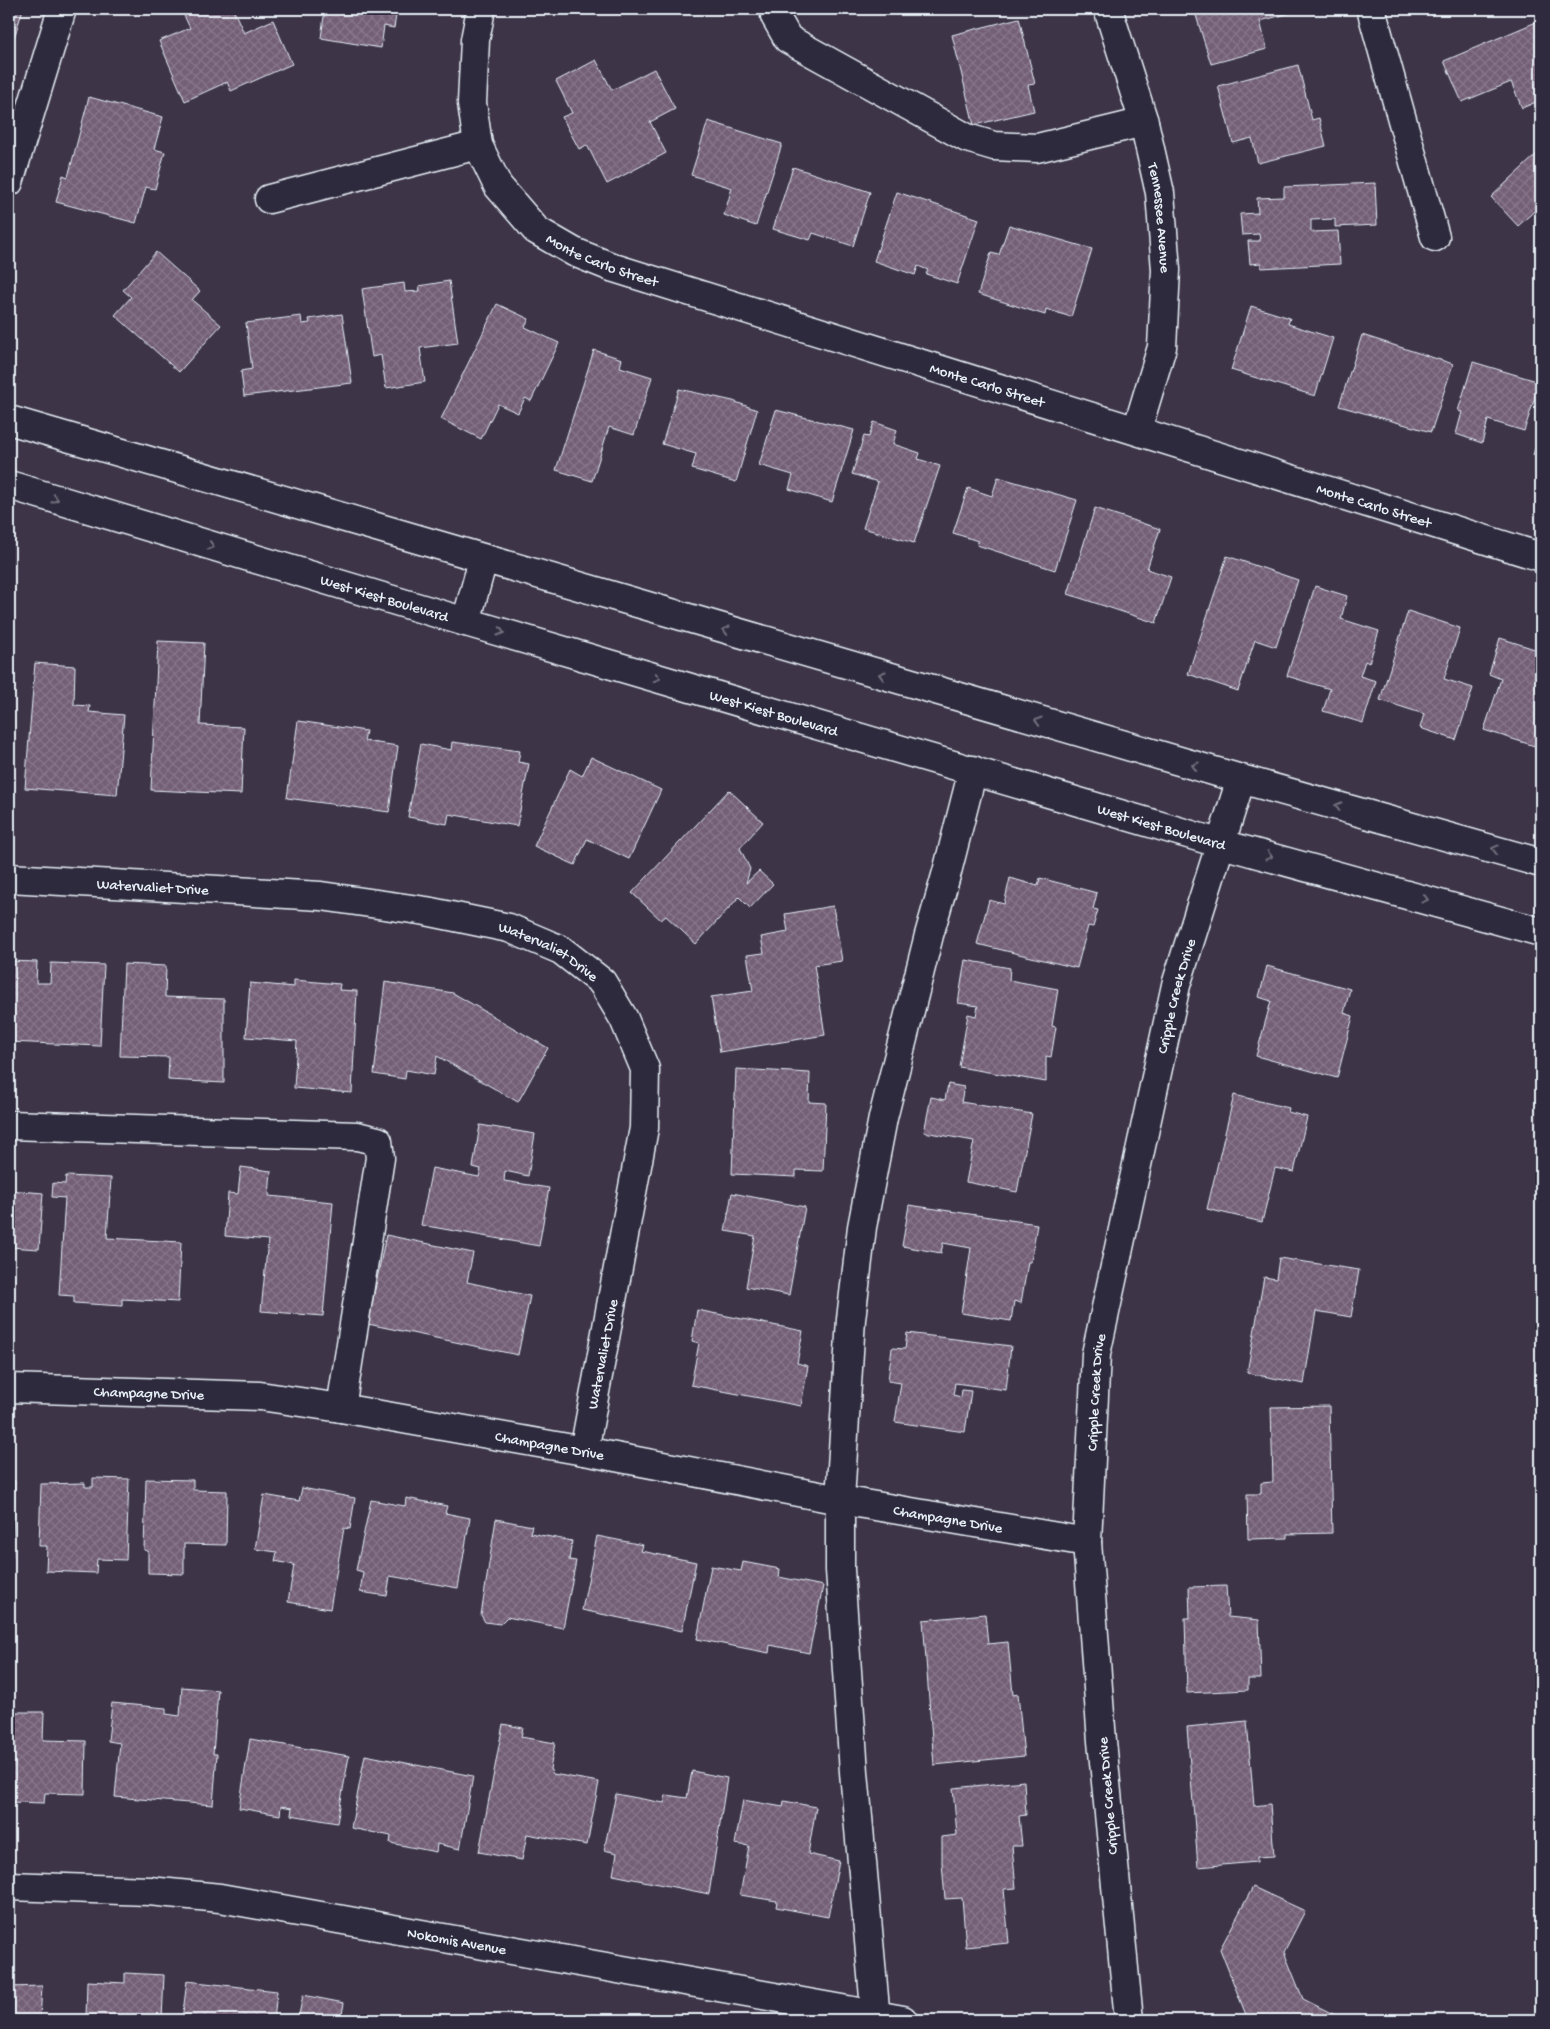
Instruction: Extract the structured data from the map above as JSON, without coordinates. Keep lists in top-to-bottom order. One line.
{"streets":{"street":["Tennessee Avenue","Monte Carlo Street","West Kiest Boulevard","Watervaliet Drive","Cripple Creek Drive","Champagne Drive","Nokomis Avenue"]},"crossings":[["Tennessee Avenue","Monte Carlo Street"],["West Kiest Boulevard","Cripple Creek Drive"],["Watervaliet Drive","Champagne Drive"],["Cripple Creek Drive","Champagne Drive"]]}
